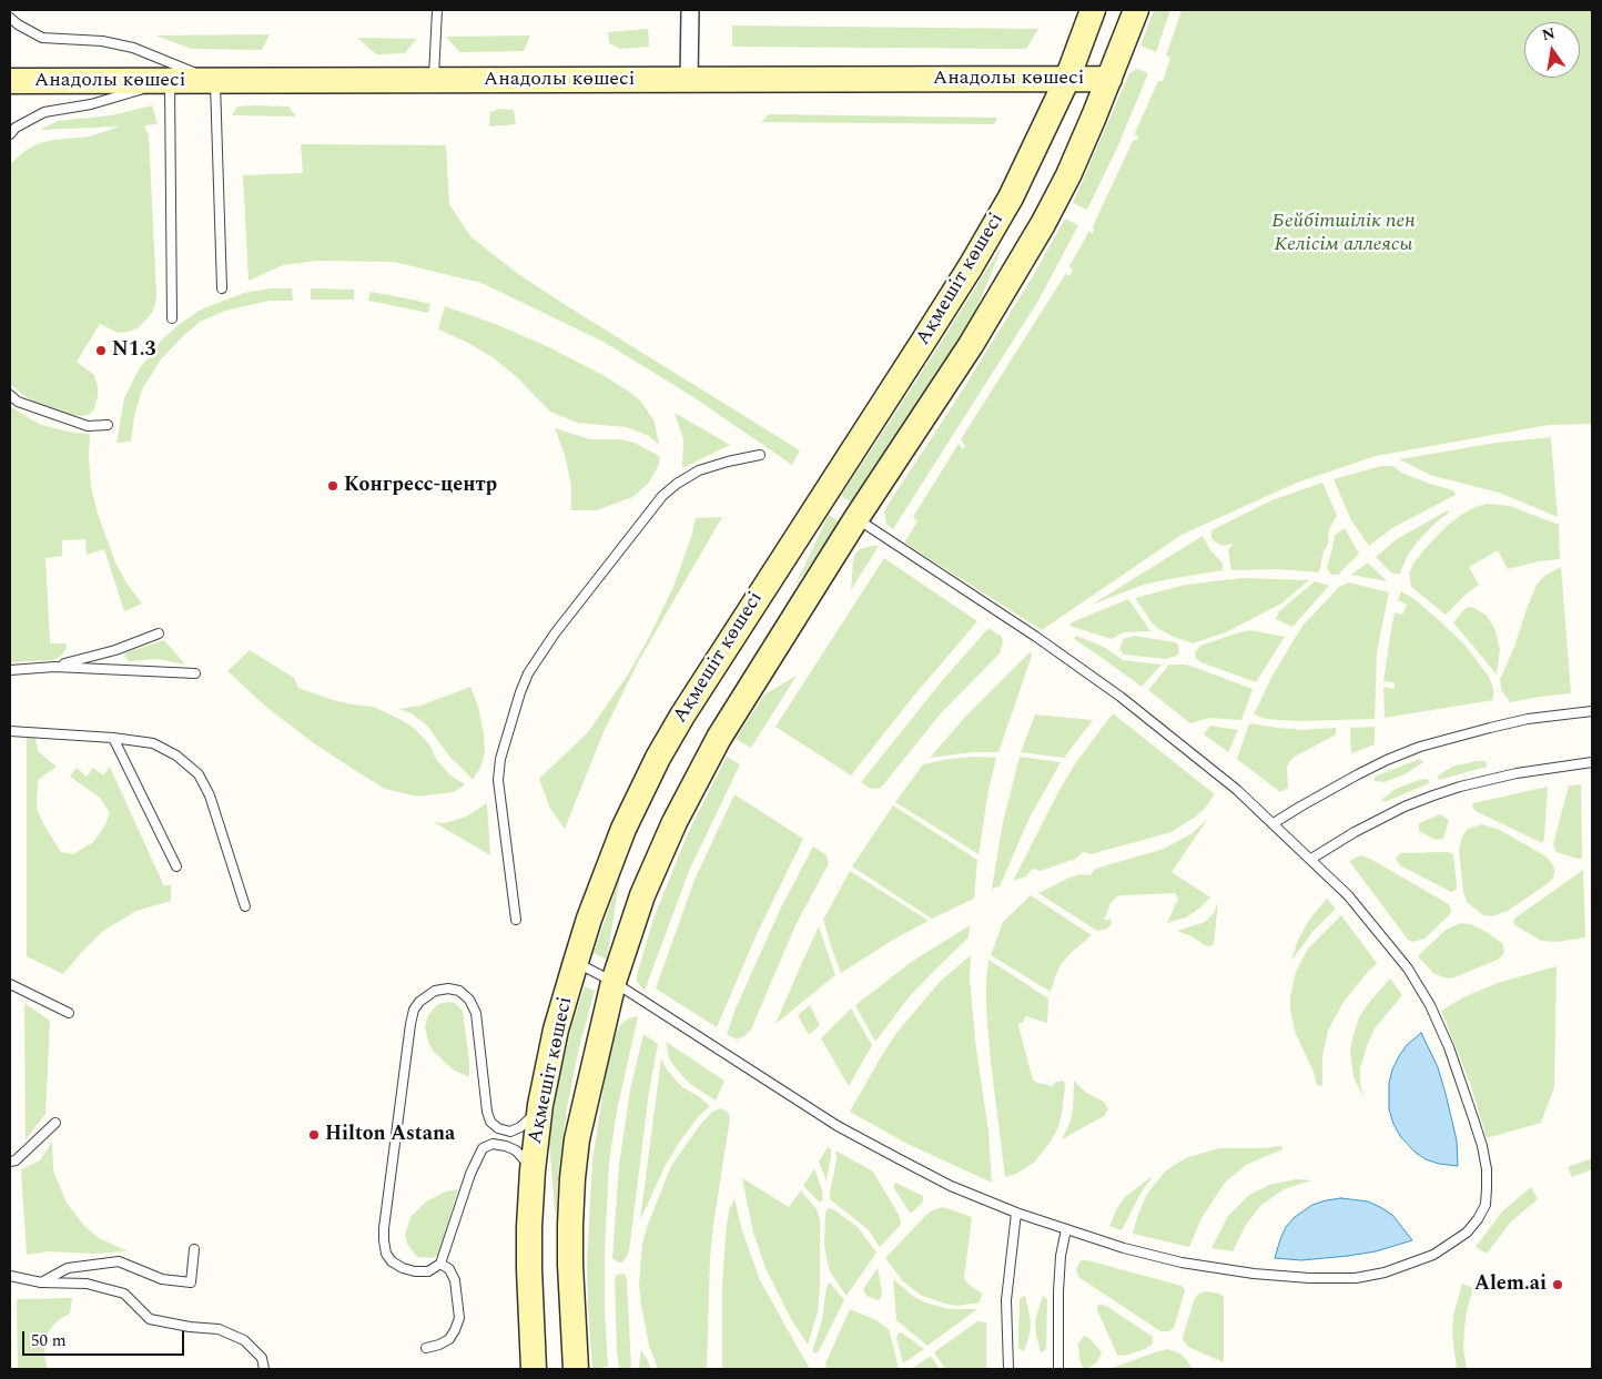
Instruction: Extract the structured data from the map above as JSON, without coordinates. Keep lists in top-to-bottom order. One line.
{"streets":{"street":["Анадолы көшесі","Ақмешіт көшесі"]},"crossings":[["Анадолы көшесі","Ақмешіт көшесі"]],"parks":["Бейбітшілік пен Келісім аллеясы"],"places":["N1.3","Конгресс-центр","Hilton Astana","Alem.ai"],"scale_bar":"50 m","north":"top"}
